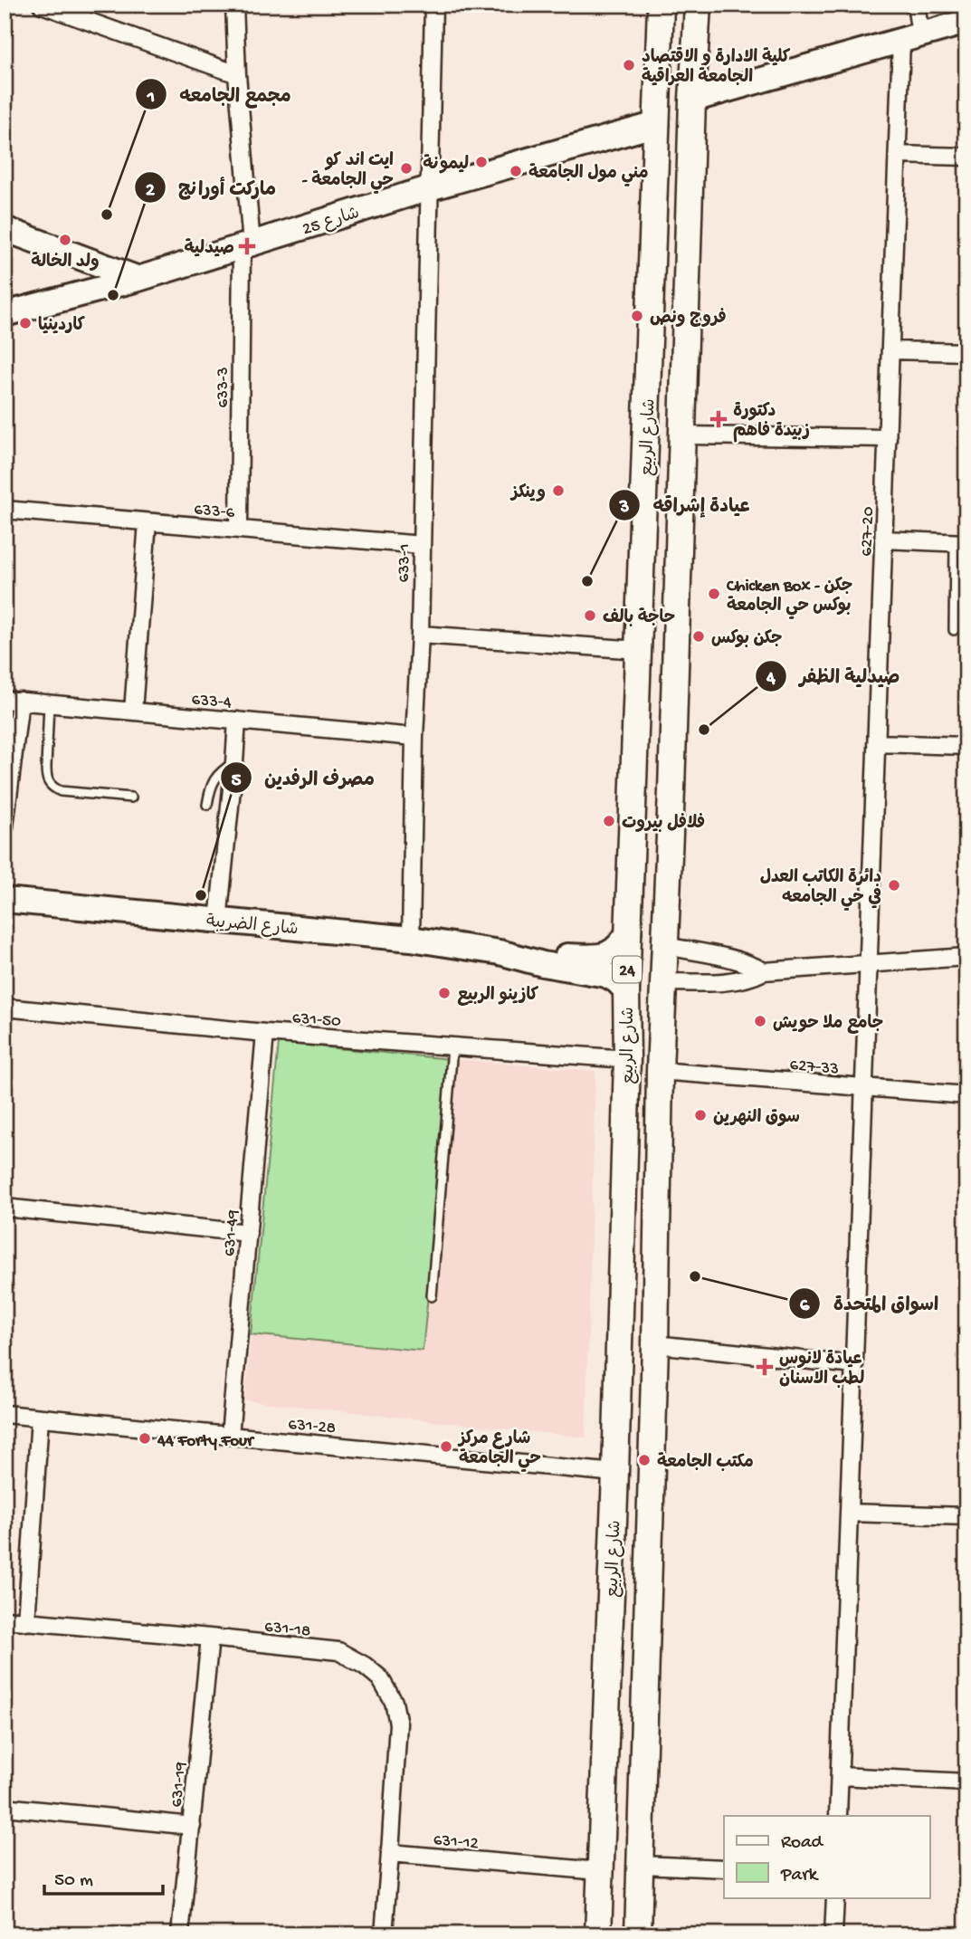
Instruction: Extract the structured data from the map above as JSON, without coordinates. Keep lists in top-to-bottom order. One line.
{"streets":{"main road":["شارع الربيع","24"],"street":["شارع 25","633-3","633-6","627-20","633-1","633-4","شارع الضريبة","631-50","627-33","631-49","631-28","631-18","631-19","631-12"]},"crossings":[["شارع 25","633-3"],["شارع 25","شارع الربيع"],["شارع 25","633-1"],["633-3","633-6"],["شارع الربيع","شارع الضريبة"],["شارع الربيع","631-50"],["شارع الربيع","627-33"],["شارع الربيع","631-28"],["شارع الربيع","631-12"],["633-6","633-1"],["627-20","627-33"],["633-1","633-4"],["633-1","شارع الضريبة"],["631-50","631-49"],["631-49","631-28"],["631-18","631-19"],["631-18","631-12"]],"places":{"other":["كلية الادارة و الاقتصاد الجامعة العراقية","ليمونة","ايت اند كو - حي الجامعة","مني مول الجامعة","مجمع الجامعه","ولد الخالة","ماركت أورانج","فروج ونص","كاردينيا","وينكز","عيادة إشراقه","Chicken Box - جكن بوكس حي الجامعة","حاجة بالف","جكن بوكس","صيدلية الظفر","فلافل بيروت","دائرة الكاتب العدل في حي الجامعه","مصرف الرفدين","كازينو الربيع","جامع ملا حويش","سوق النهرين","اسواق المتحدة","44 Forty Four","شارع مركز حي الجامعة","مكتب الجامعة"],"health":["صيدلية","دكتورة زبيدة فاهم","عيادة لانوس لطب الاسنان"]},"legend":["Road","Park"],"scale_bar":"50 m"}
